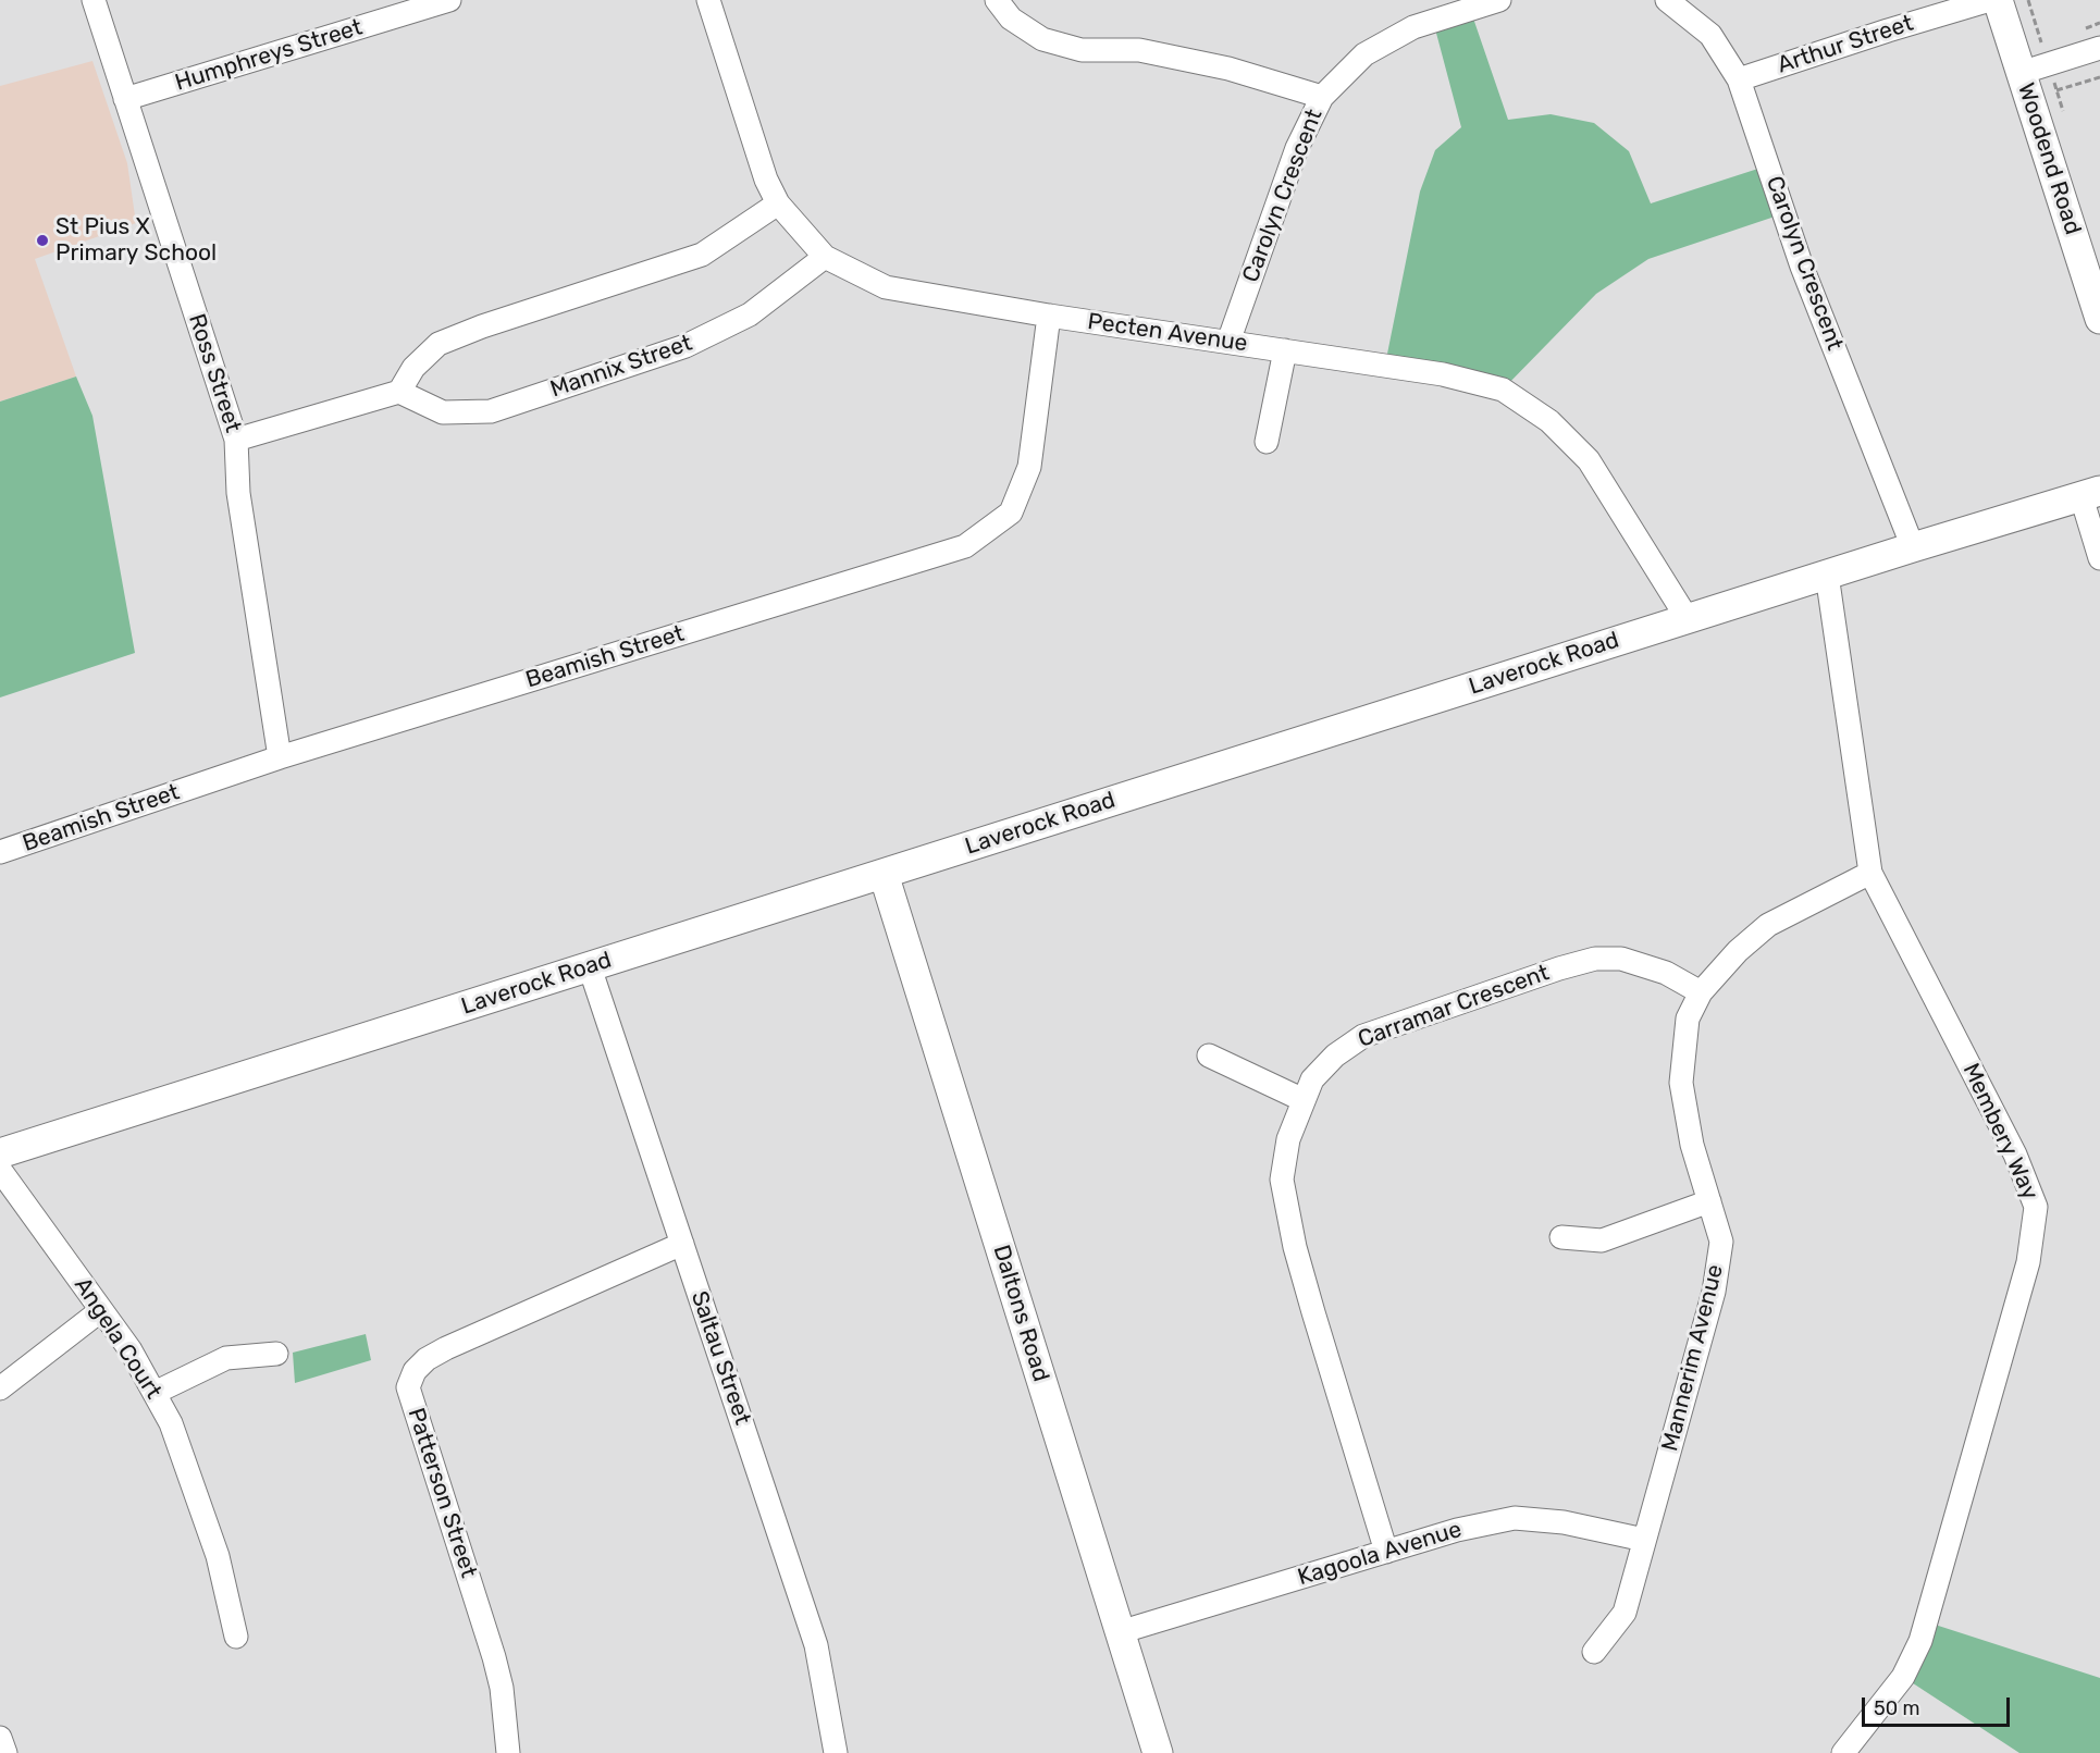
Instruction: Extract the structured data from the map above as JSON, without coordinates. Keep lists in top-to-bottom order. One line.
{"streets":{"street":["Arthur Street","Humphreys Street","Woodend Road","Carolyn Crescent","Pecten Avenue","Mannix Street","Ross Street","Beamish Street","Laverock Road","Carramar Crescent","Membery Way","Daltons Road","Angela Court","Saltau Street","Mannerim Avenue","Patterson Street","Kagoola Avenue"]},"crossings":[["Arthur Street","Carolyn Crescent"],["Humphreys Street","Ross Street"],["Carolyn Crescent","Pecten Avenue"],["Carolyn Crescent","Laverock Road"],["Pecten Avenue","Mannix Street"],["Pecten Avenue","Beamish Street"],["Pecten Avenue","Laverock Road"],["Ross Street","Beamish Street"],["Laverock Road","Membery Way"],["Laverock Road","Daltons Road"],["Laverock Road","Saltau Street"],["Carramar Crescent","Mannerim Avenue"],["Carramar Crescent","Kagoola Avenue"],["Membery Way","Mannerim Avenue"],["Daltons Road","Kagoola Avenue"],["Saltau Street","Patterson Street"],["Mannerim Avenue","Kagoola Avenue"]],"places":["St Pius X Primary School"],"scale_bar":"50 m"}
